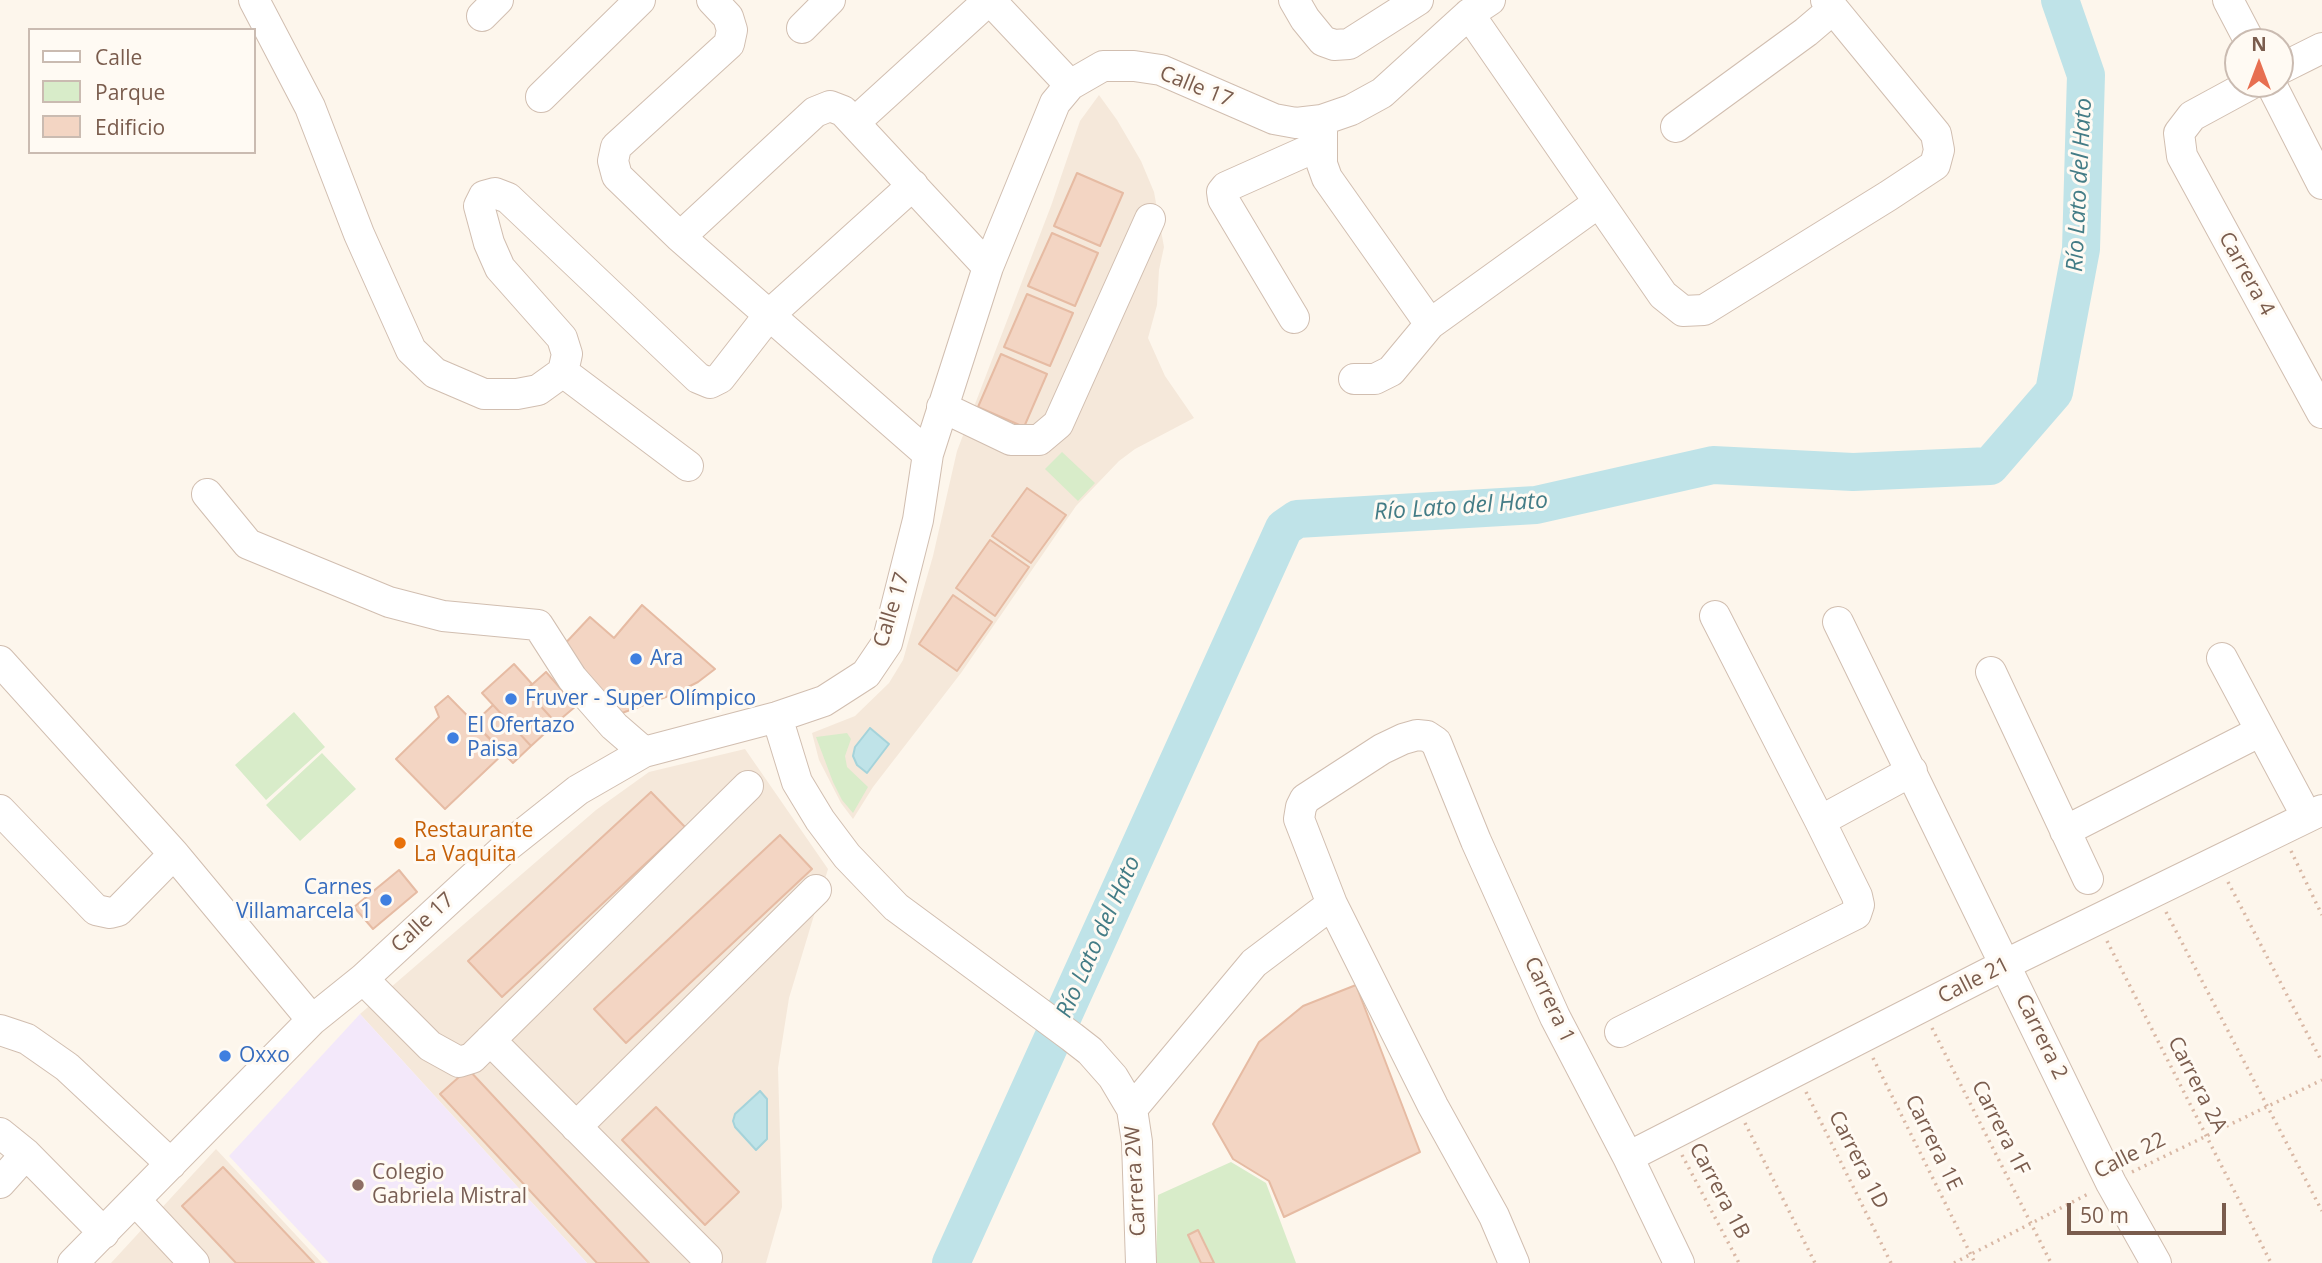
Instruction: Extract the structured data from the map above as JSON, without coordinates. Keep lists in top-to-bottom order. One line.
{"streets":{"street":["Calle 17","Carrera 4","Calle 21","Carrera 1","Carrera 2","Carrera 2W"],"path":["Carrera 2A","Carrera 1F","Carrera 1E","Calle 22","Carrera 1D","Carrera 1B"]},"crossings":[["Calle 17","Carrera 2W"],["Calle 21","Carrera 1"],["Calle 21","Carrera 2"],["Calle 21","Carrera 2A"],["Calle 21","Carrera 1F"],["Calle 21","Carrera 1E"],["Calle 21","Carrera 1D"],["Calle 21","Carrera 1B"],["Carrera 2","Calle 22"],["Carrera 2A","Calle 22"],["Carrera 1F","Calle 22"],["Carrera 1E","Calle 22"]],"water":["Río Lato del Hato"],"places":["Ara","Fruver - Super Olímpico","El Ofertazo Paisa","Restaurante La Vaquita","Carnes Villamarcela 1","Oxxo","Colegio Gabriela Mistral"],"legend":["Calle","Parque","Edificio"],"scale_bar":"50 m","north":"top"}
